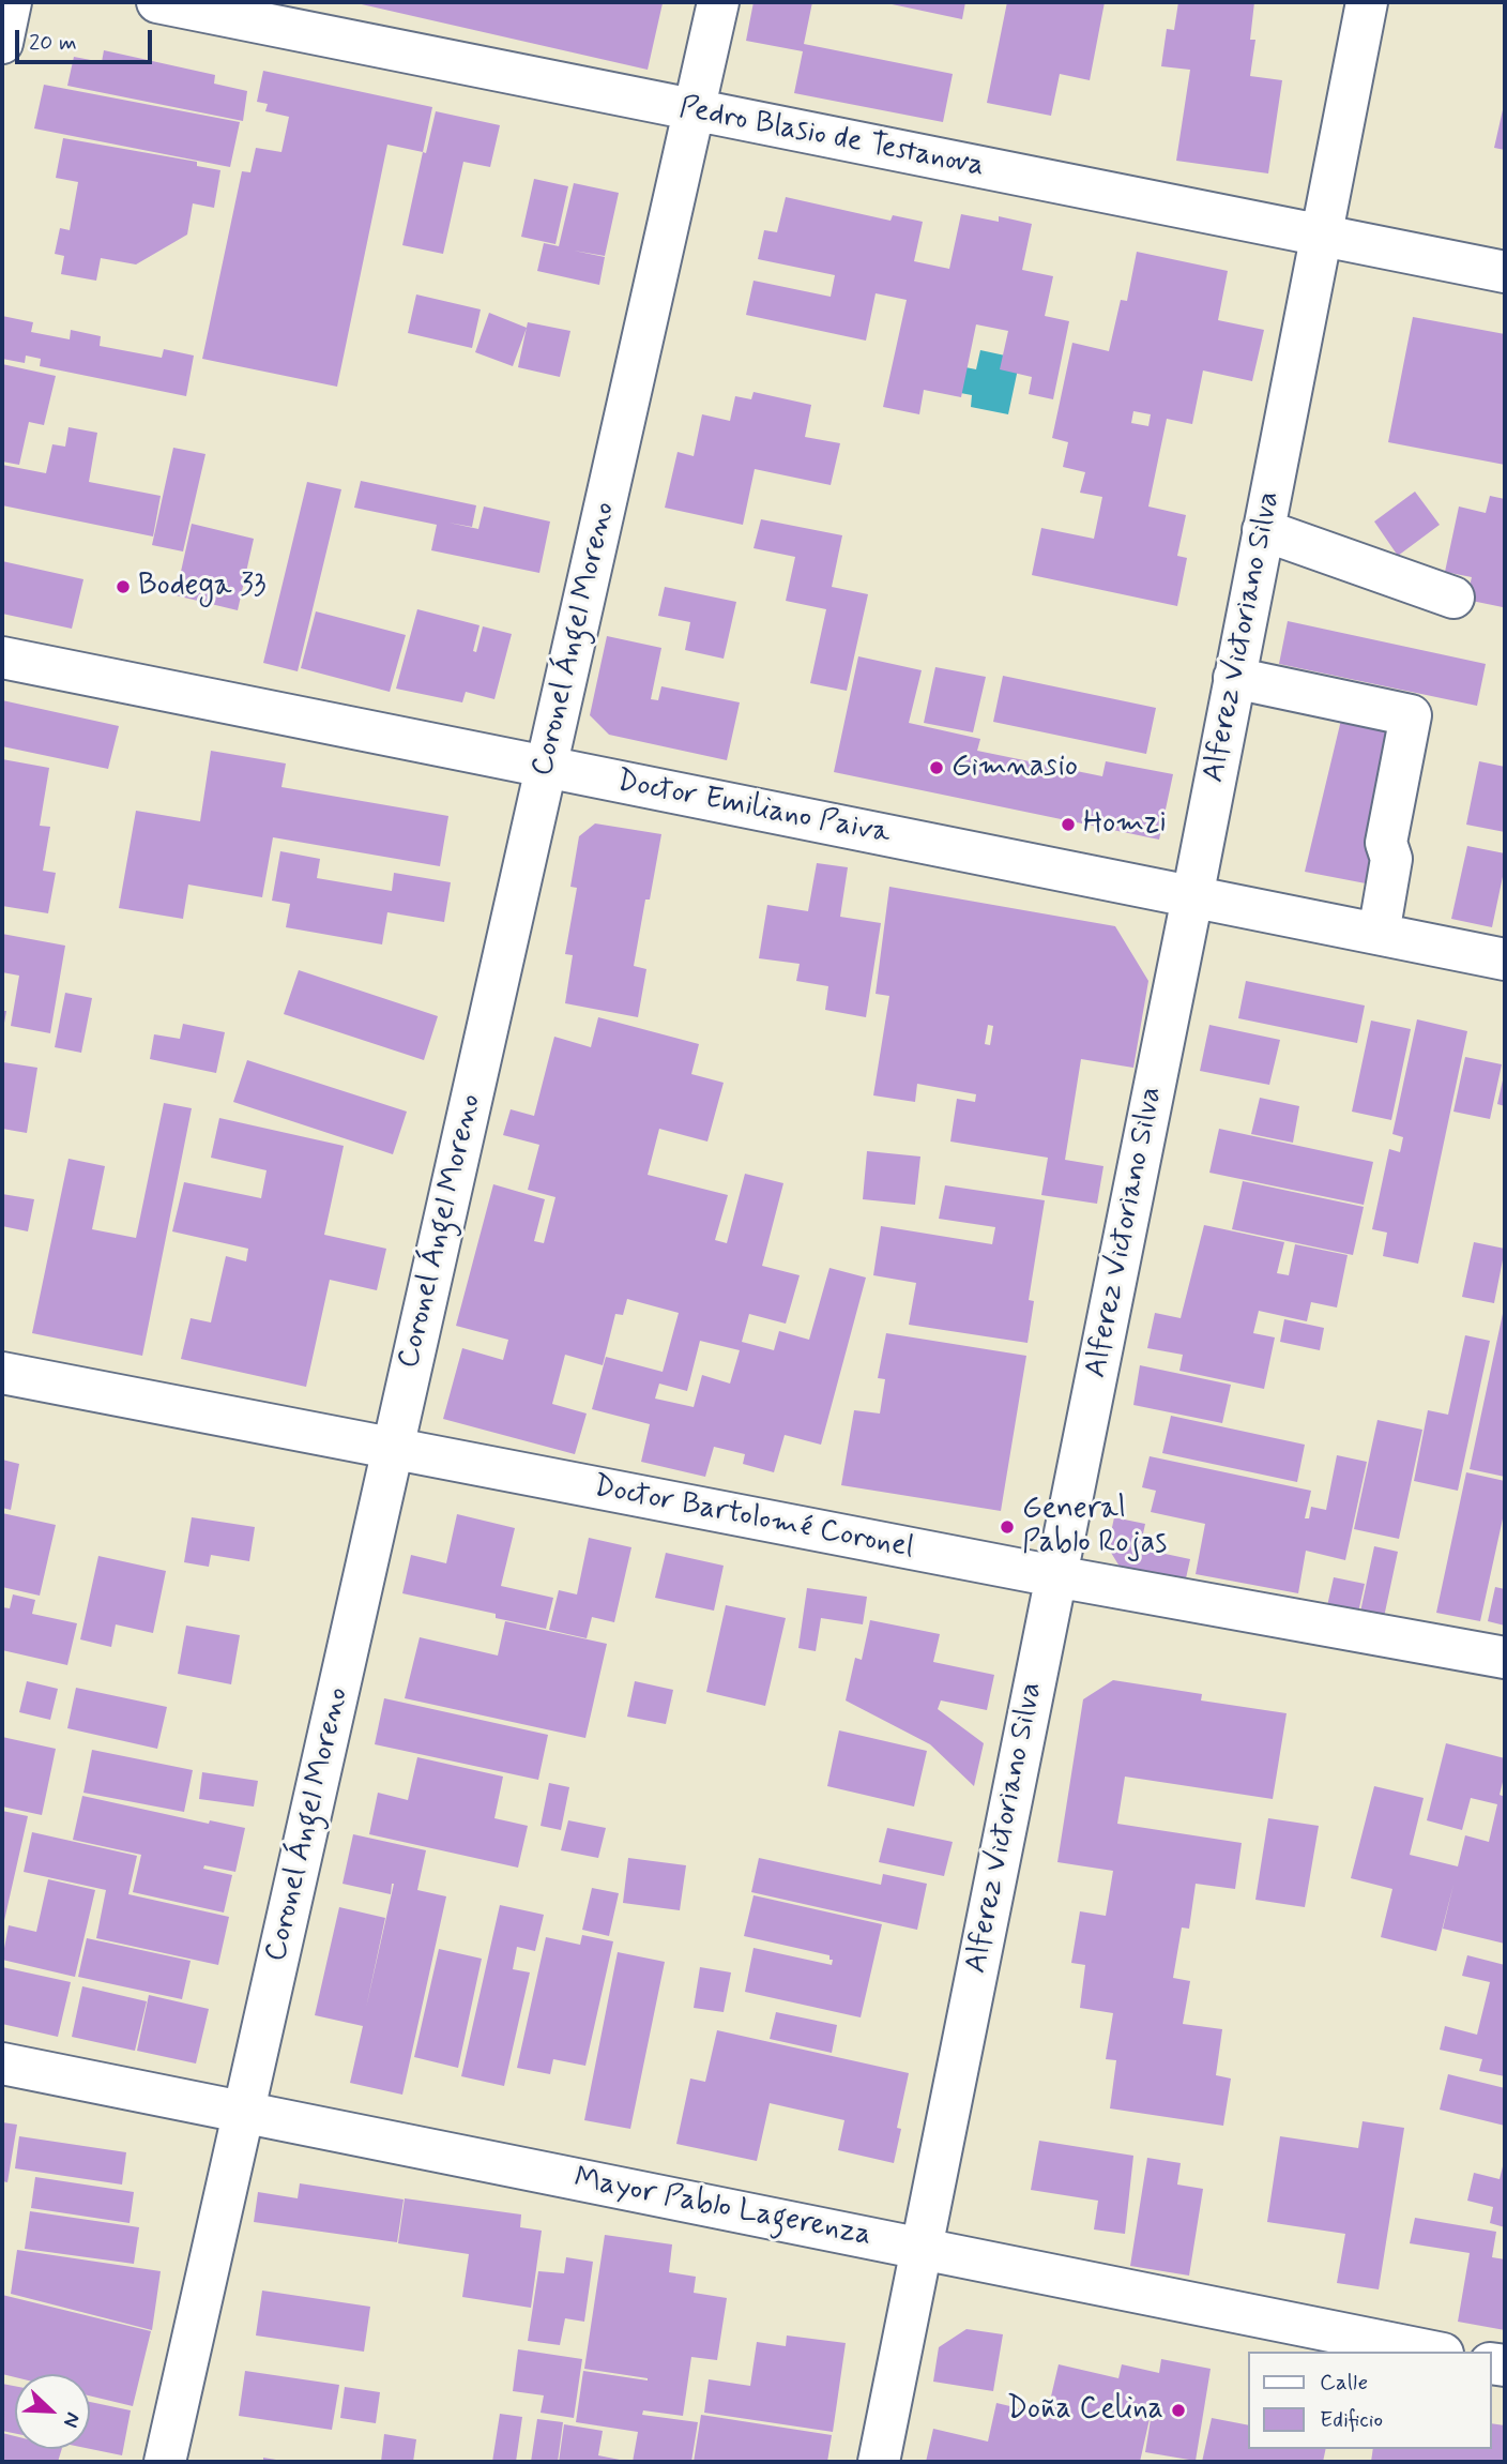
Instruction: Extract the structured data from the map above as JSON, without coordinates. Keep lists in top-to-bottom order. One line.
{"streets":{"street":["Pedro Blasio de Testanova","Alferez Victoriano Silva","Coronel Ángel Moreno","Doctor Emiliano Paiva","Doctor Bartolomé Coronel","Mayor Pablo Lagerenza"]},"crossings":[["Pedro Blasio de Testanova","Alferez Victoriano Silva"],["Pedro Blasio de Testanova","Coronel Ángel Moreno"],["Alferez Victoriano Silva","Doctor Emiliano Paiva"],["Alferez Victoriano Silva","Doctor Bartolomé Coronel"],["Alferez Victoriano Silva","Mayor Pablo Lagerenza"],["Coronel Ángel Moreno","Doctor Emiliano Paiva"],["Coronel Ángel Moreno","Doctor Bartolomé Coronel"],["Coronel Ángel Moreno","Mayor Pablo Lagerenza"]],"places":["Bodega 33","Gimnasio","Homzi","General Pablo Rojas","Doña Celina"],"legend":["Calle","Edificio"],"scale_bar":"20 m","north":"bottom right"}
